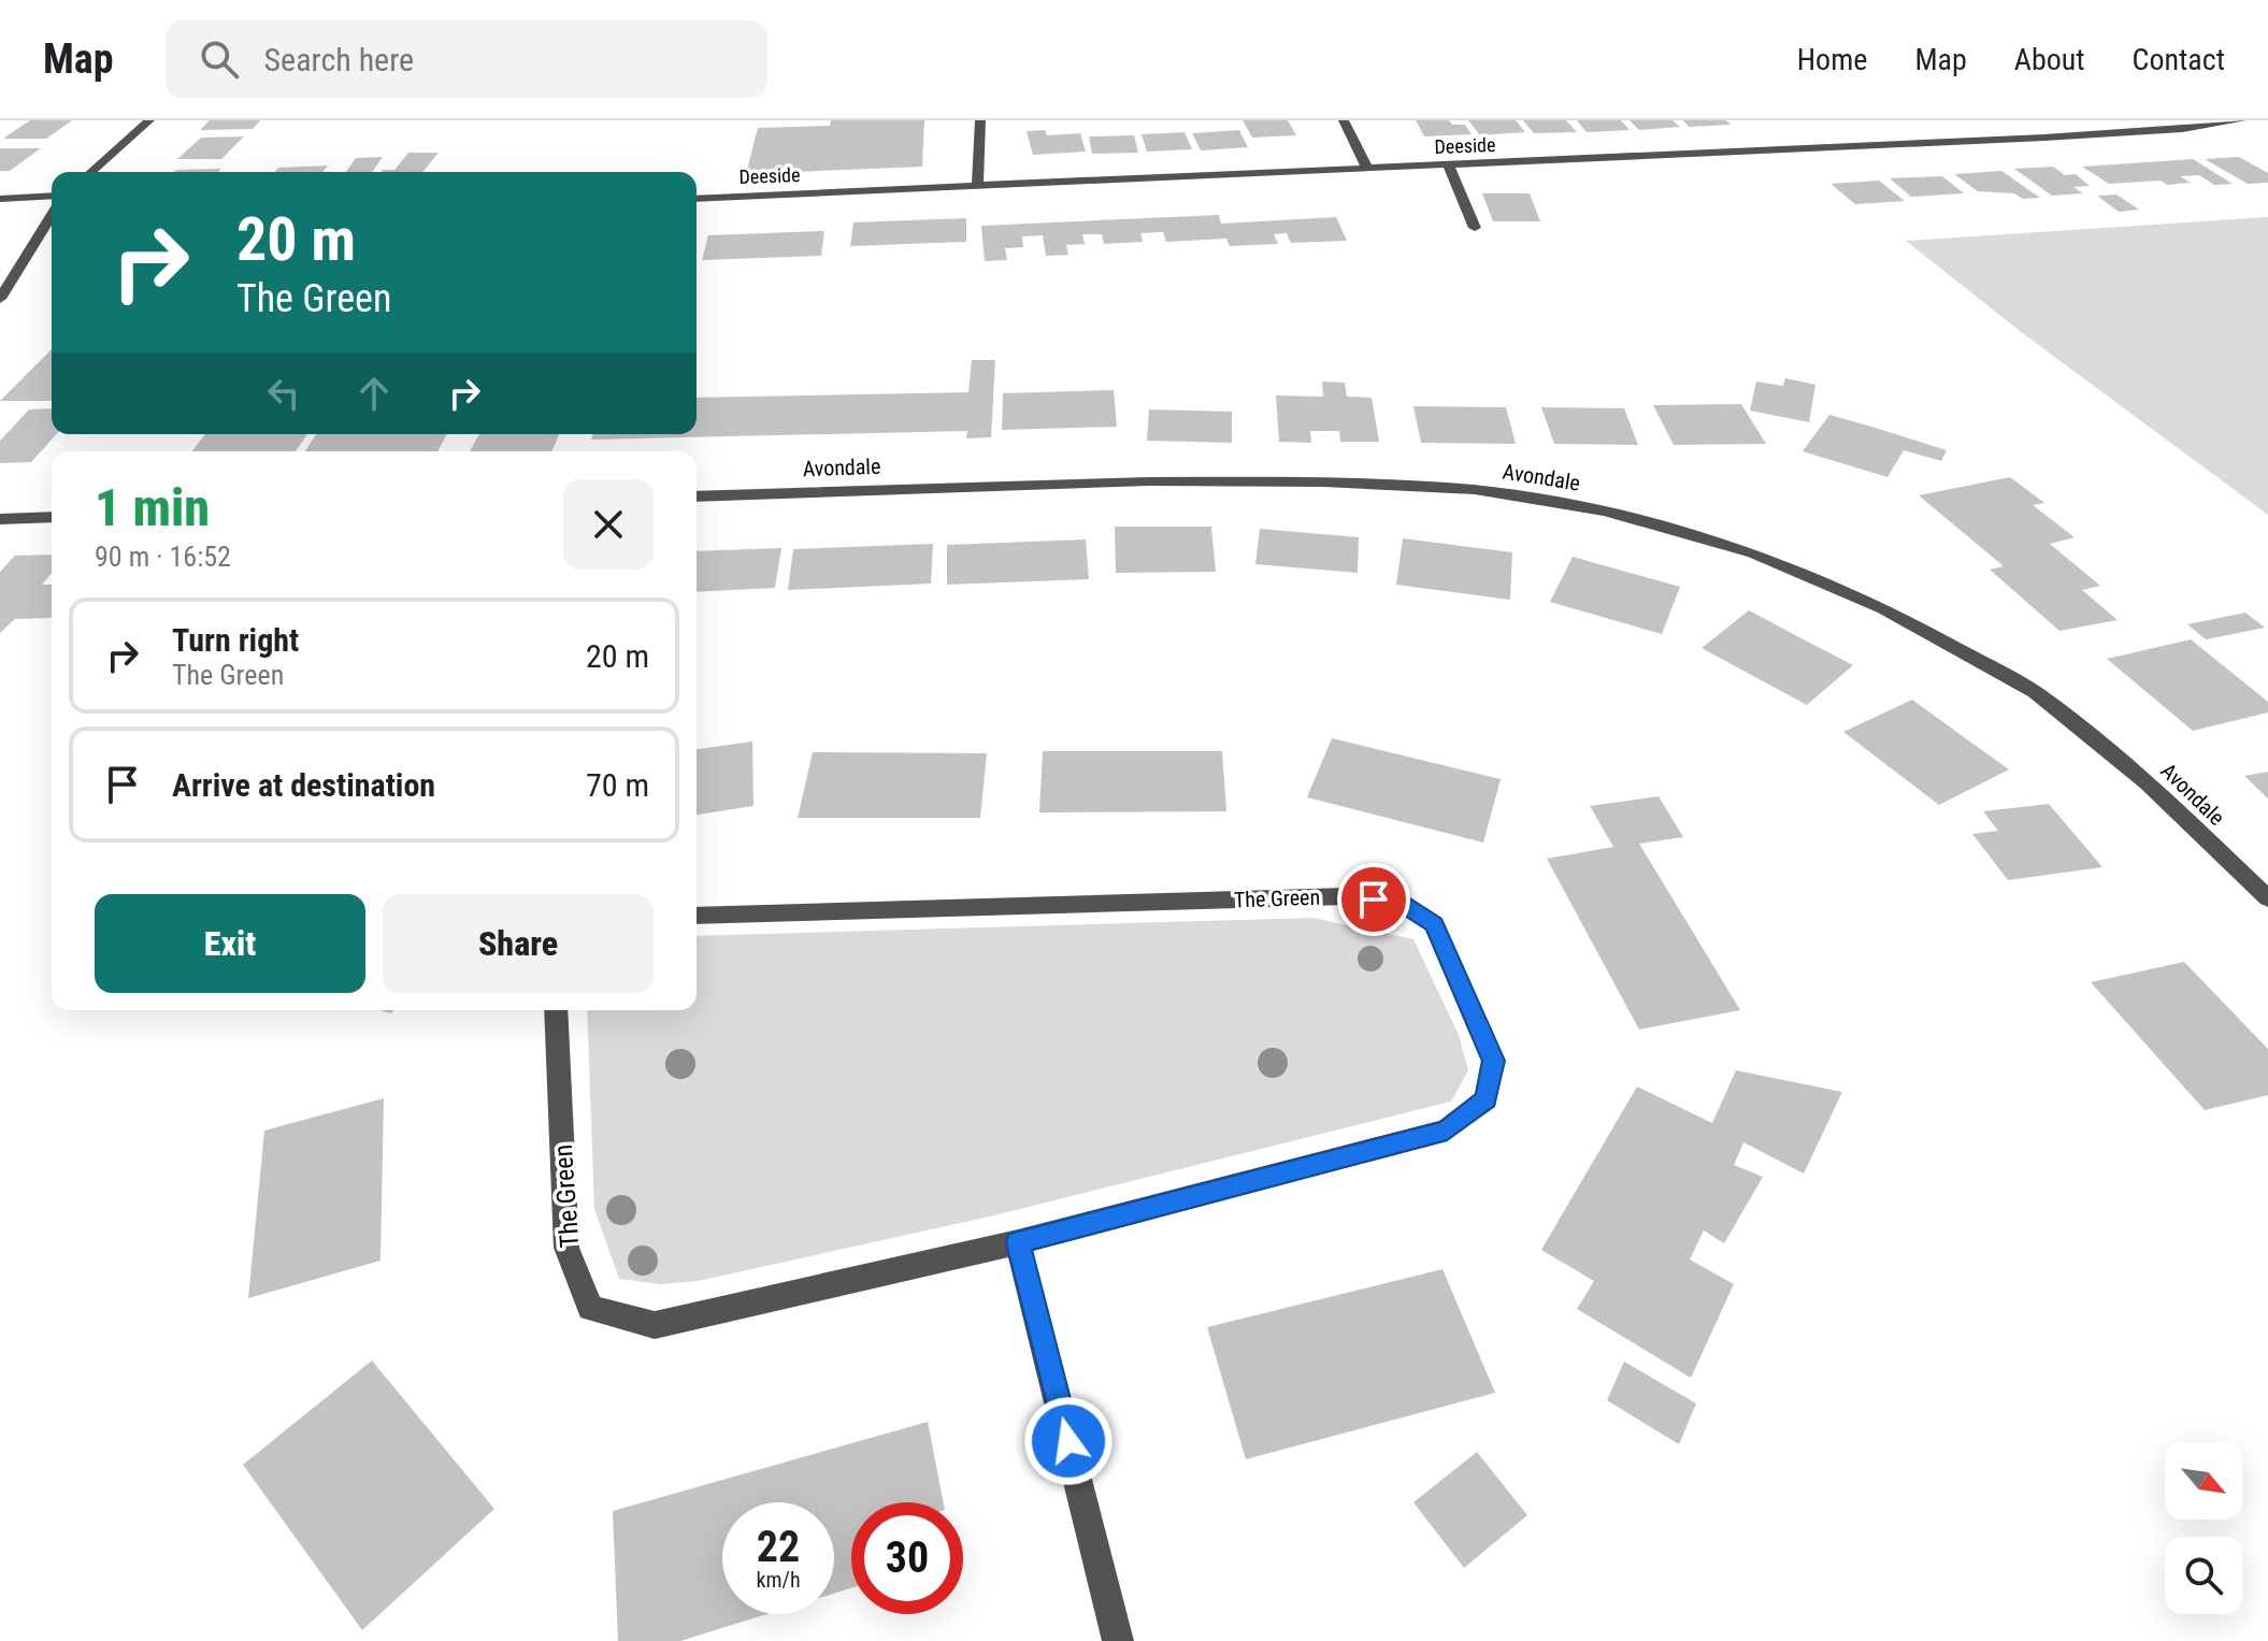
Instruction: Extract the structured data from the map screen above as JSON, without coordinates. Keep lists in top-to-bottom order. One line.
{"streets":{"street":["Deeside","Avondale","The Green"]},"north":"bottom right","page":{"header":"Map","search":"Search here","nav":["Home","Map","About","Contact"],"turn":["20 m","The Green"],"heading":["1 min","90 m · 16:52"],"list":[{"name":"Turn right","note":"The Green","value":"20 m"},{"name":"Arrive at destination","value":"70 m"}],"buttons":["Exit","Share"],"speed":"22 km/h","limit":"30"}}
